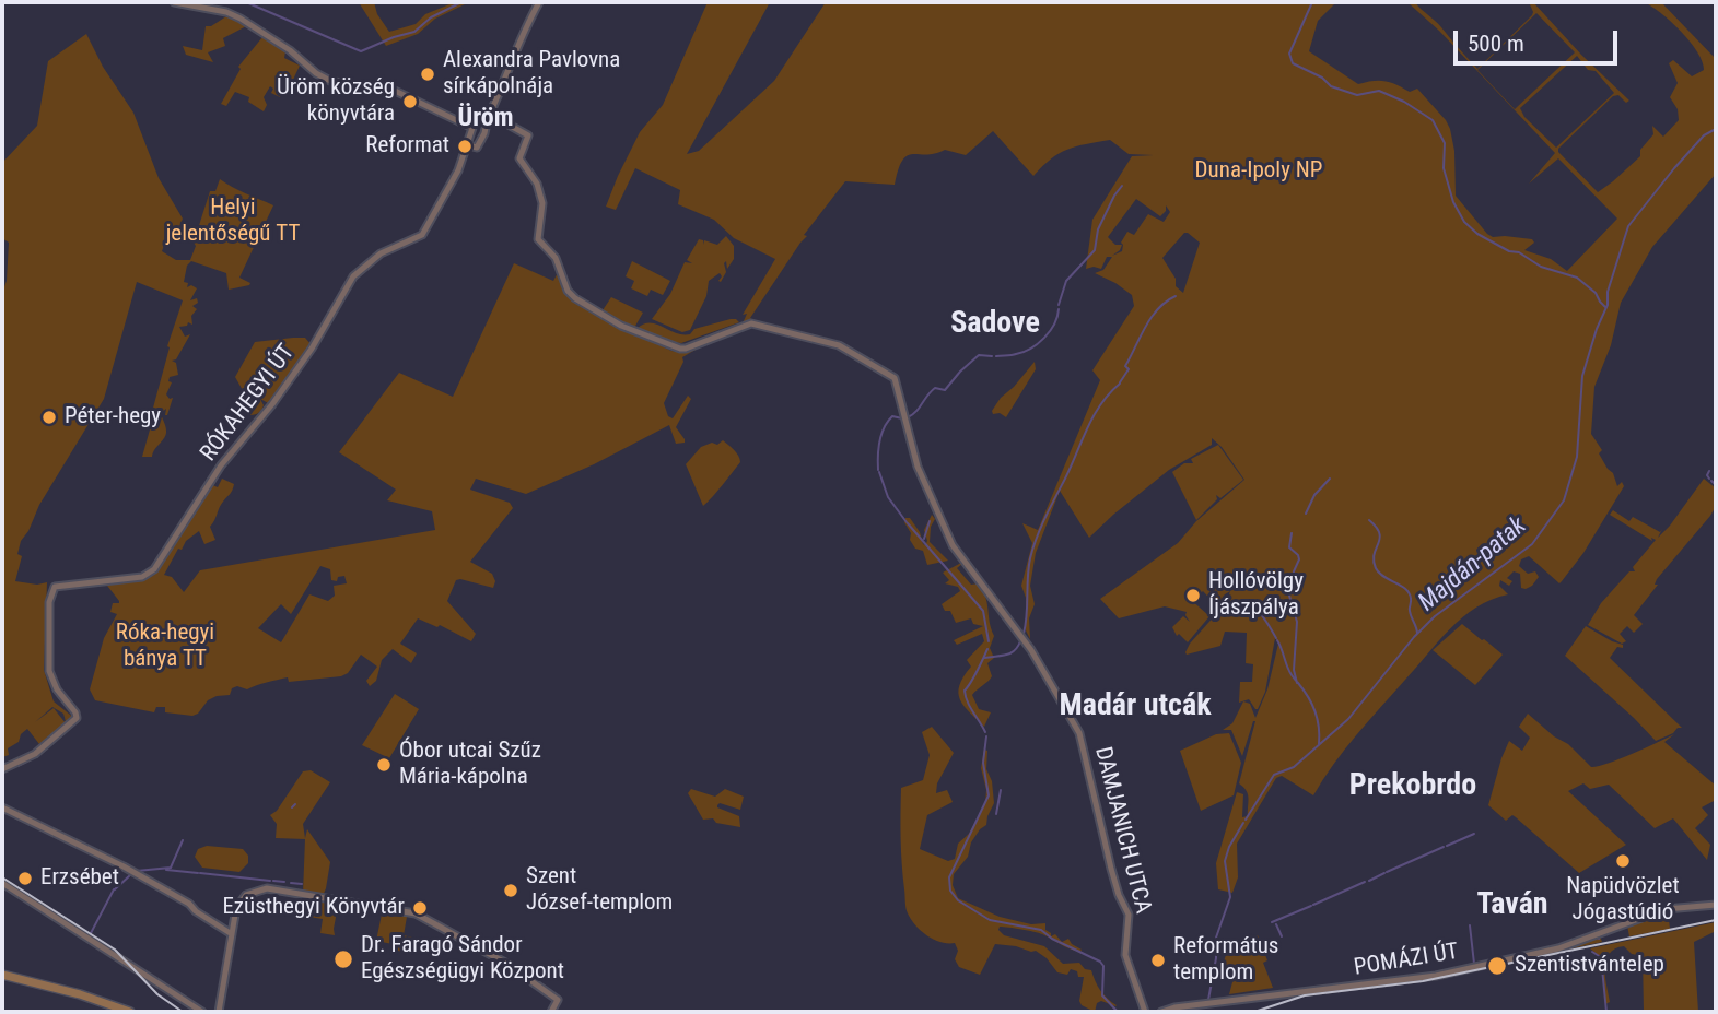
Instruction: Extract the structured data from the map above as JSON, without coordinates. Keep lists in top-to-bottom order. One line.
{"streets":{"main road":["RÓKAHEGYI ÚT","DAMJANICH UTCA","POMÁZI ÚT"]},"districts":["Üröm","Sadove","Madár utcák","Prekobrdo","Taván"],"water":["Majdán-patak"],"parks":["Duna-Ipoly NP","Helyi jelentőségű TT","Róka-hegyi bánya TT"],"places":["Alexandra Pavlovna sírkápolnája","Üröm község könyvtára","Reformat","Péter-hegy","Hollóvölgy Íjászpálya","Óbor utcai Szűz Mária-kápolna","Napüdvözlet Jógastúdió","Erzsébet","Szent József-templom","Ezüsthegyi Könyvtár","Dr. Faragó Sándor Egészségügyi Központ","Református templom","Szentistvántelep"],"scale_bar":"500 m"}
